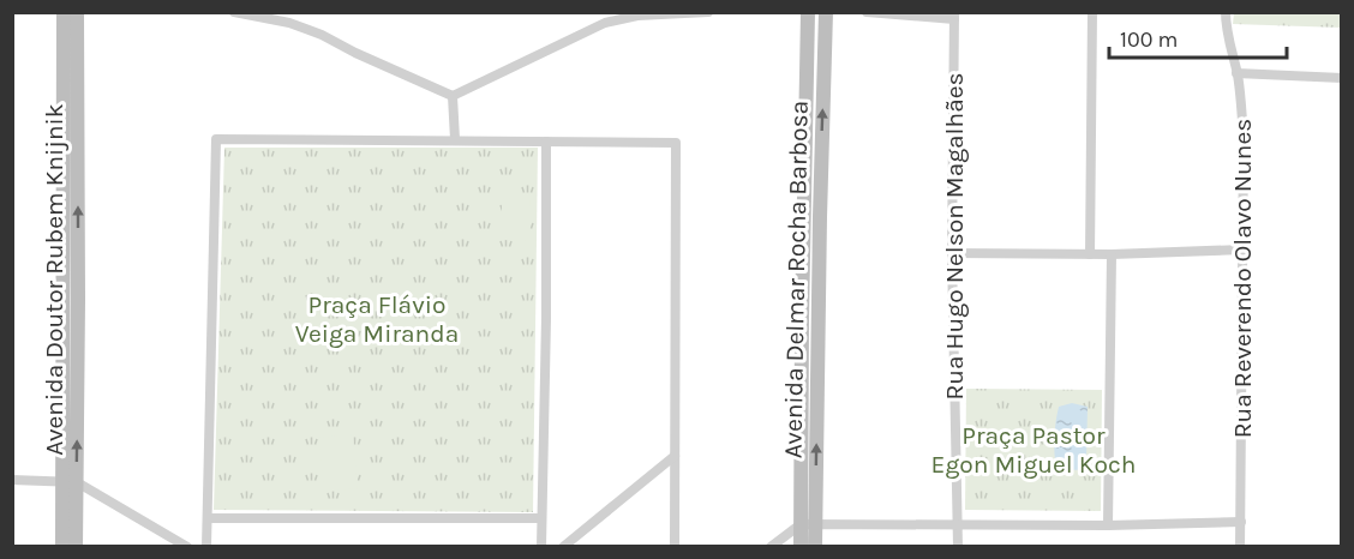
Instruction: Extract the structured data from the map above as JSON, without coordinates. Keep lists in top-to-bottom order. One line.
{"streets":{"street":["Rua Hugo Nelson Magalhães","Rua Reverendo Olavo Nunes","Avenida Doutor Rubem Knijnik","Avenida Delmar Rocha Barbosa"]},"parks":["Praça Flávio Veiga Miranda","Praça Pastor Egon Miguel Koch"],"scale_bar":"100 m"}
